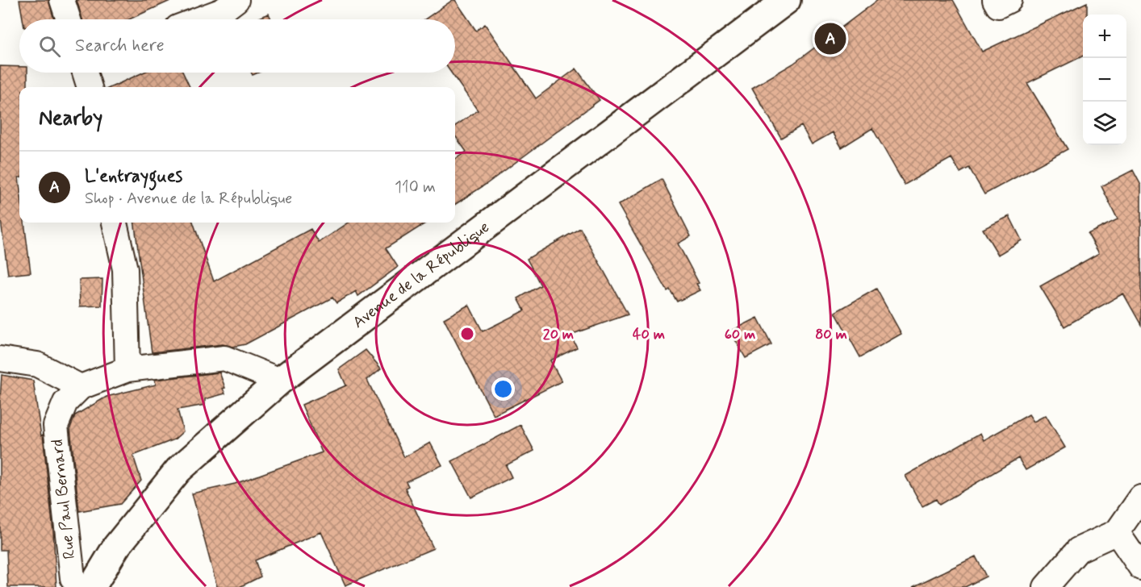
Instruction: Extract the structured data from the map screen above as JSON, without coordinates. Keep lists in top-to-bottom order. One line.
{"streets":{"main road":["Avenue de la République"],"street":["Rue Paul Bernard"]},"crossings":[["Avenue de la République","Rue Paul Bernard"]],"page":{"map_buttons":["+","−"],"search":"Search here","pins":"A","heading":"Nearby","list":[{"mark":"A","name":"L'entraygues","note":"Shop · Avenue de la République","value":"110 m"}]},"rings":["20 m","40 m","60 m","80 m"]}
